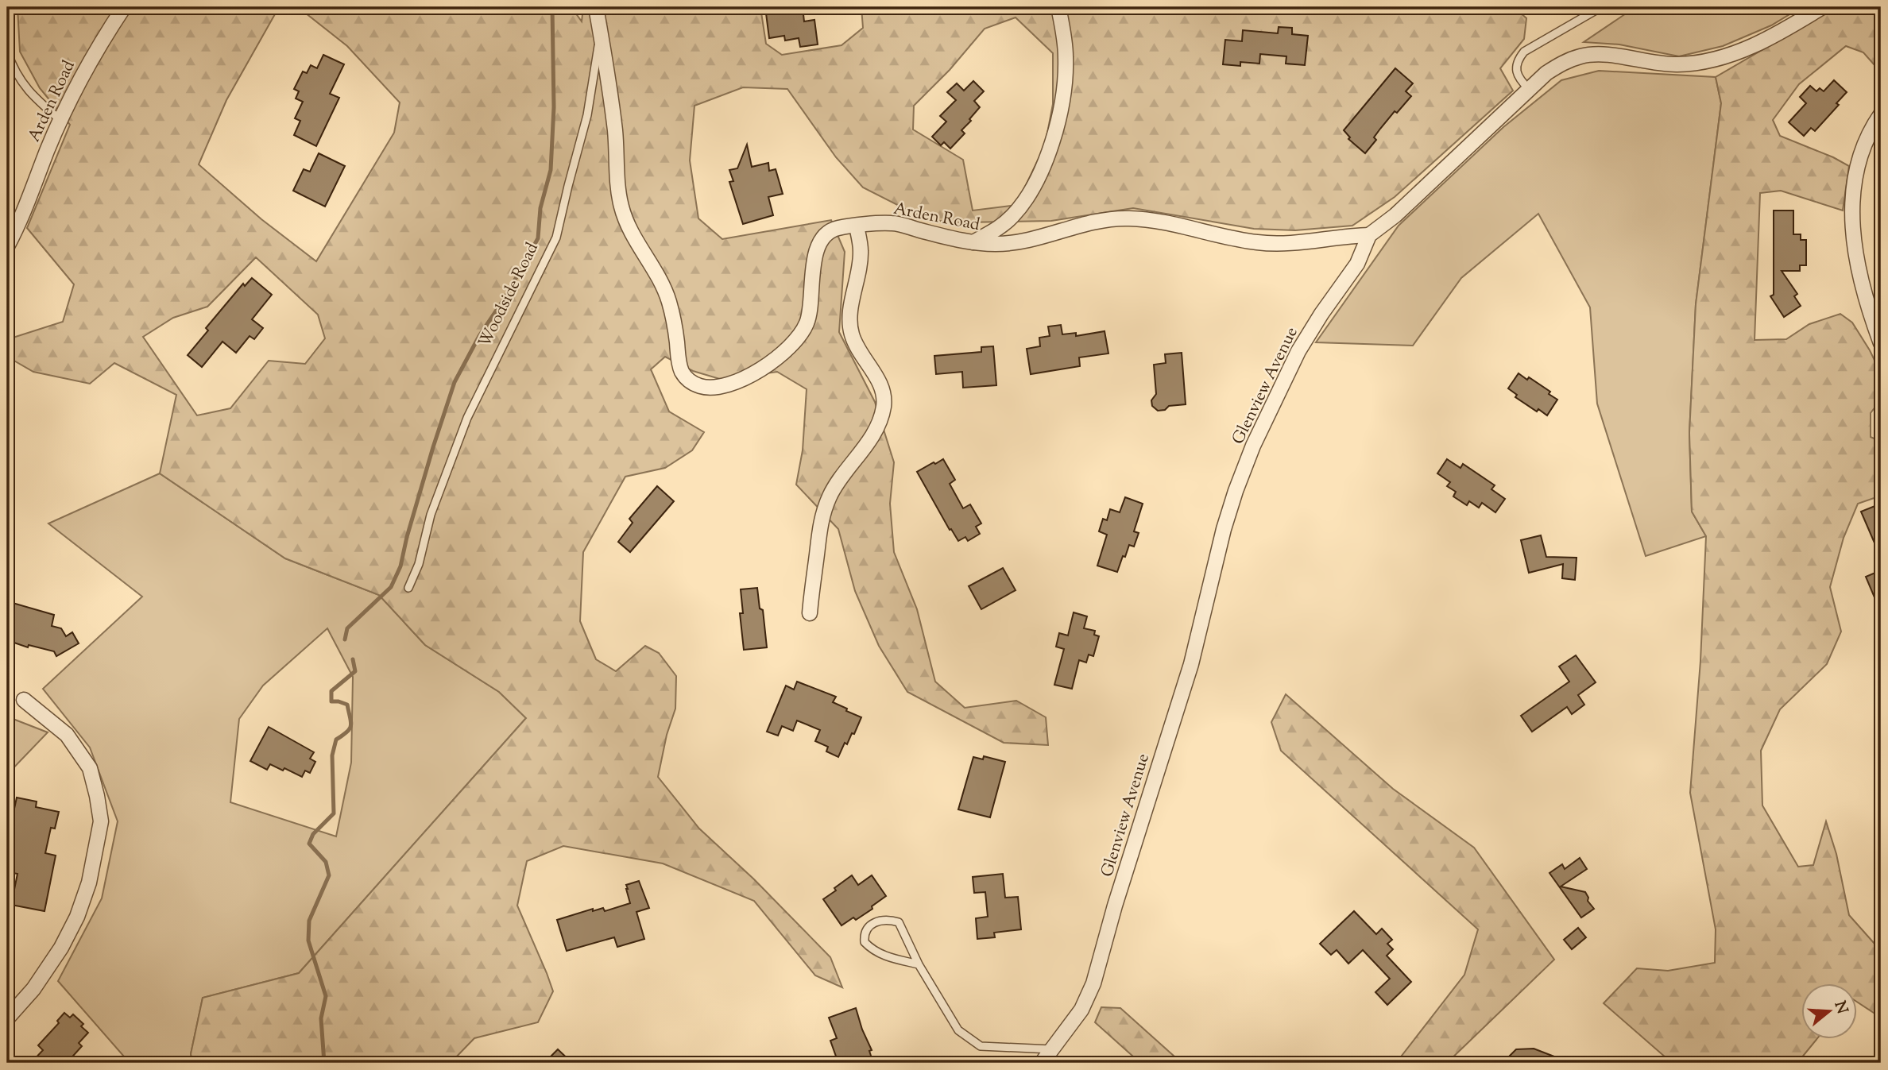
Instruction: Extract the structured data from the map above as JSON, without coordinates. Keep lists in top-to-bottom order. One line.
{"streets":{"street":["Arden Road","Woodside Road","Glenview Avenue"]},"crossings":[["Arden Road","Woodside Road"],["Arden Road","Glenview Avenue"]],"north":"right"}
